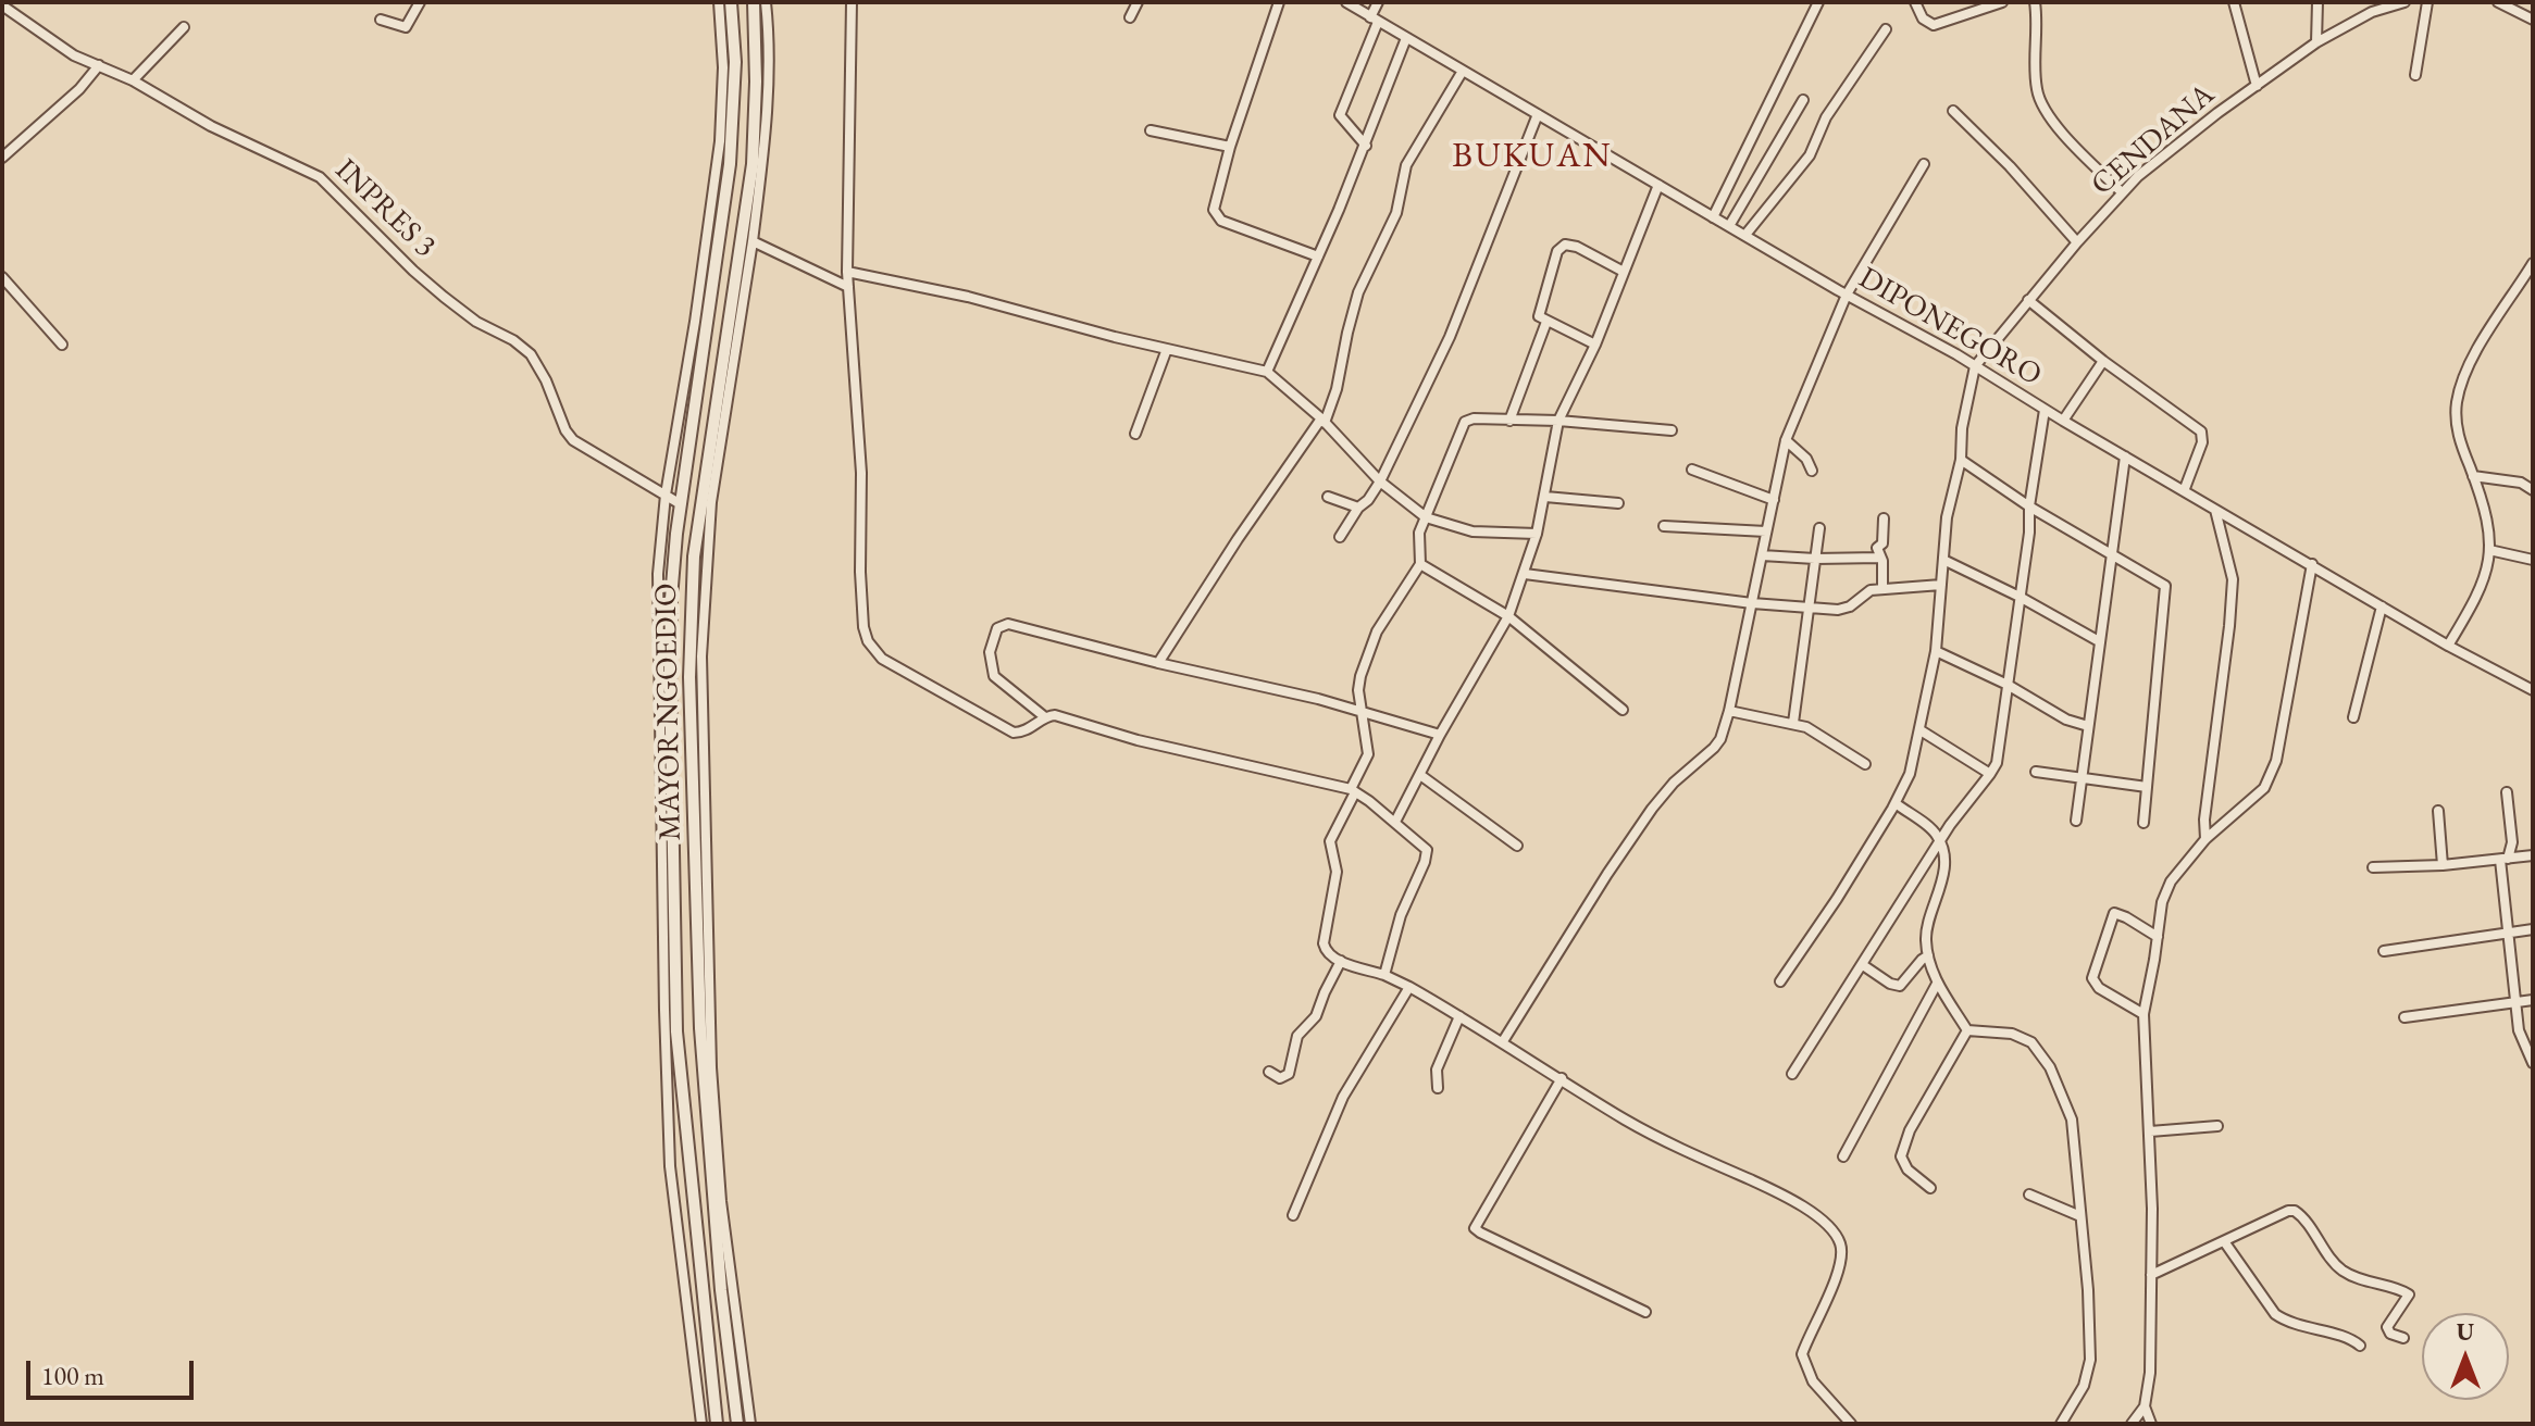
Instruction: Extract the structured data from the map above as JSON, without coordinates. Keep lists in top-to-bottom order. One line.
{"streets":{"street":["CENDANA","INPRES 3","DIPONEGORO","MAYOR NGOEDIO"]},"crossings":[["CENDANA","DIPONEGORO"],["INPRES 3","MAYOR NGOEDIO"]],"districts":["BUKUAN"],"scale_bar":"100 m","north":"top"}
